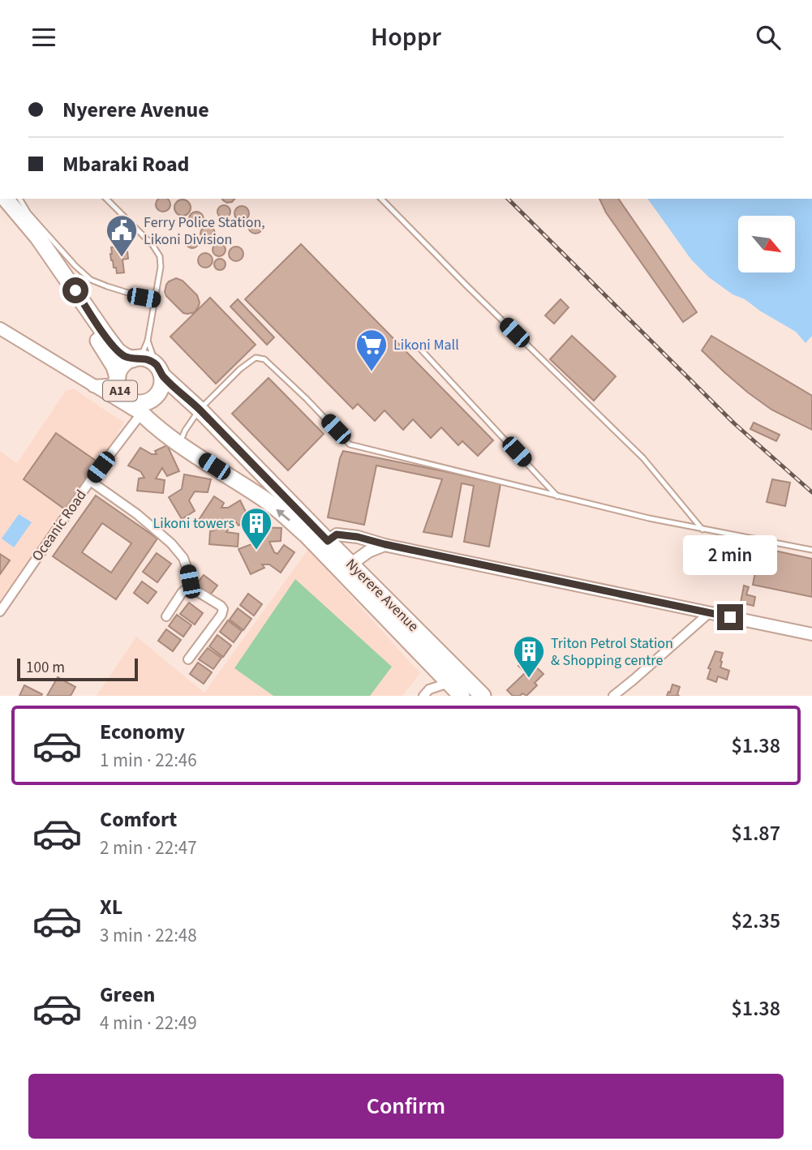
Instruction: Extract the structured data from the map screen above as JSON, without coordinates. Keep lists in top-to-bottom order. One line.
{"streets":{"highway":["A14","Nyerere Avenue"],"street":["Oceanic Road"]},"crossings":[["A14","Nyerere Avenue"],["Oceanic Road","Nyerere Avenue"]],"places":{"public building":["Ferry Police Station, Likoni Division"],"supermarket":["Likoni Mall"],"building":["Likoni towers","Triton Petrol Station & Shopping centre"]},"scale_bar":"100 m","north":"bottom right","page":{"header":"Hoppr","banner":["Nyerere Avenue","Mbaraki Road"],"bubble":"2 min","scale":"100 m","list":[{"name":"Economy","note":"1 min · 22:46","value":"$1.38"},{"name":"Comfort","note":"2 min · 22:47","value":"$1.87"},{"name":"XL","note":"3 min · 22:48","value":"$2.35"},{"name":"Green","note":"4 min · 22:49","value":"$1.38"}],"buttons":"Confirm"}}
